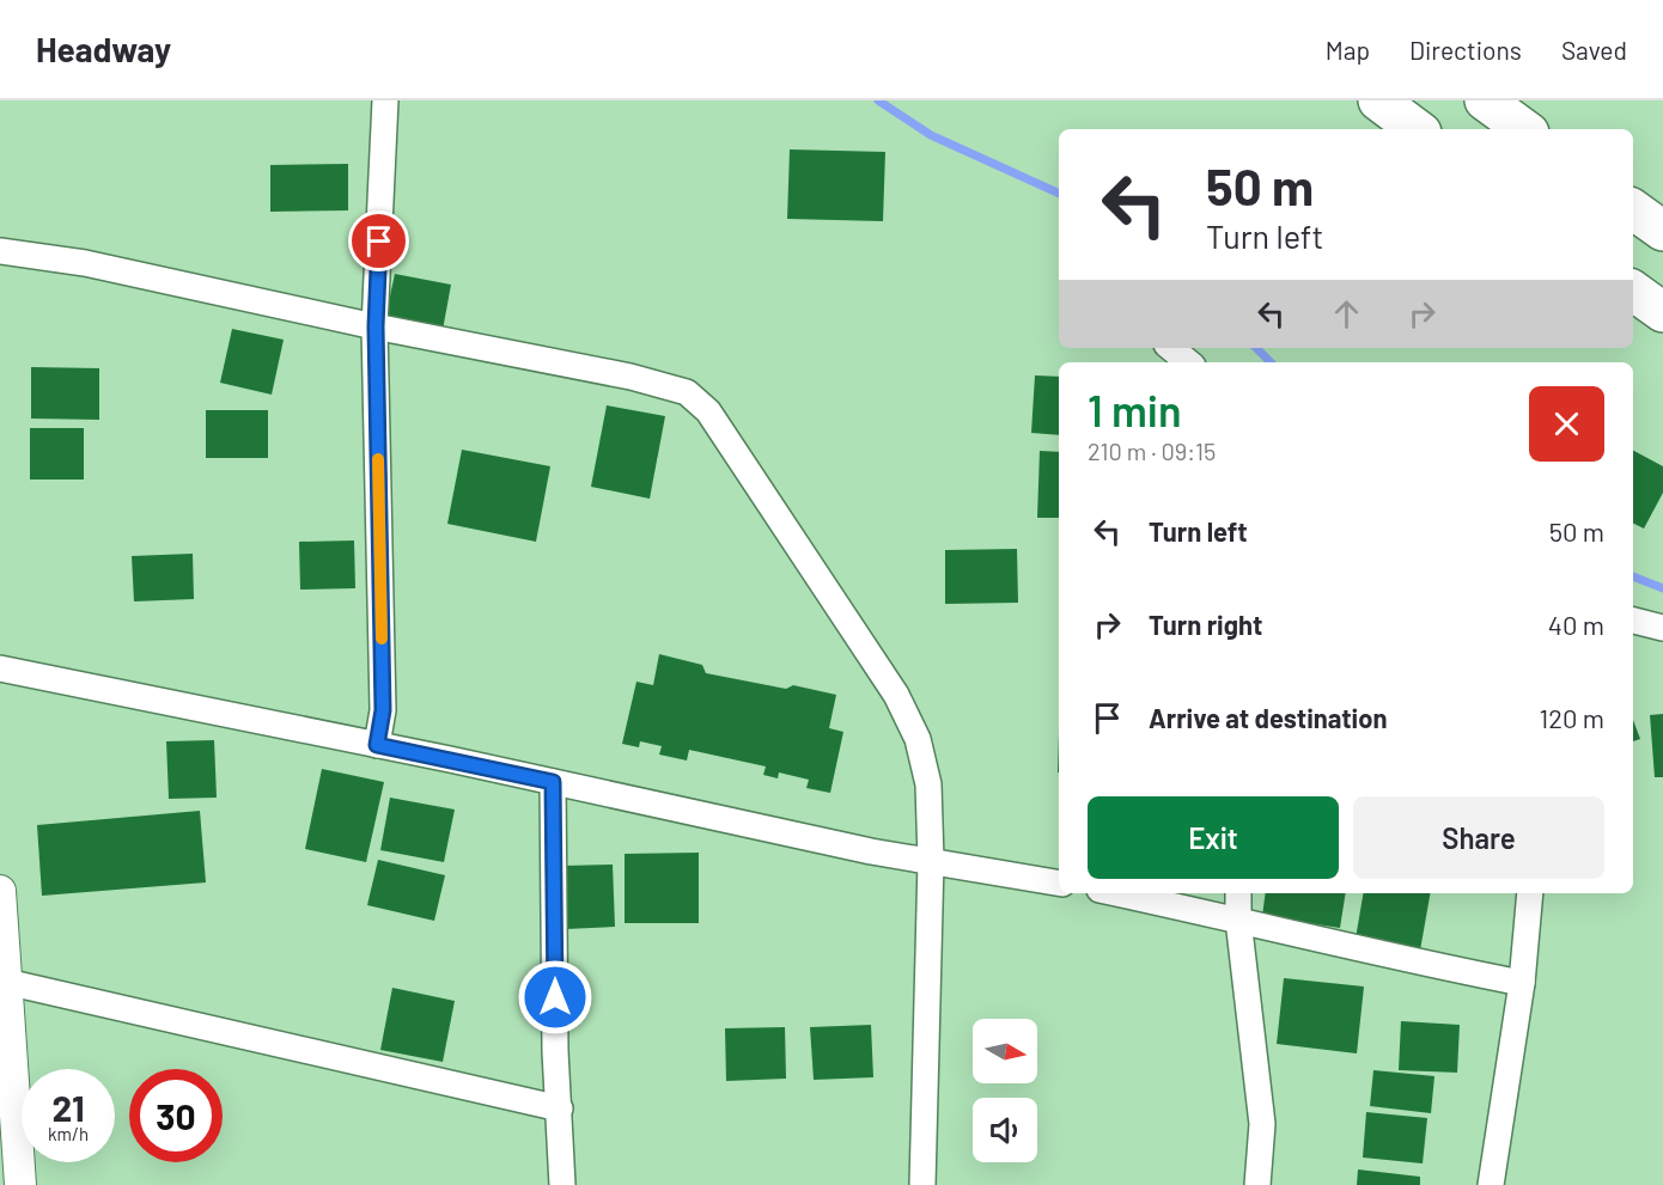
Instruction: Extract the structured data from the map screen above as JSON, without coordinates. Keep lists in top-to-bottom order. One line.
{"north":"right","page":{"header":"Headway","nav":["Map","Directions","Saved"],"turn":["50 m","Turn left"],"heading":["1 min","210 m · 09:15"],"list":[{"name":"Turn left","value":"50 m"},{"name":"Turn right","value":"40 m"},{"name":"Arrive at destination","value":"120 m"}],"buttons":["Exit","Share"],"speed":"21 km/h","limit":"30"}}
